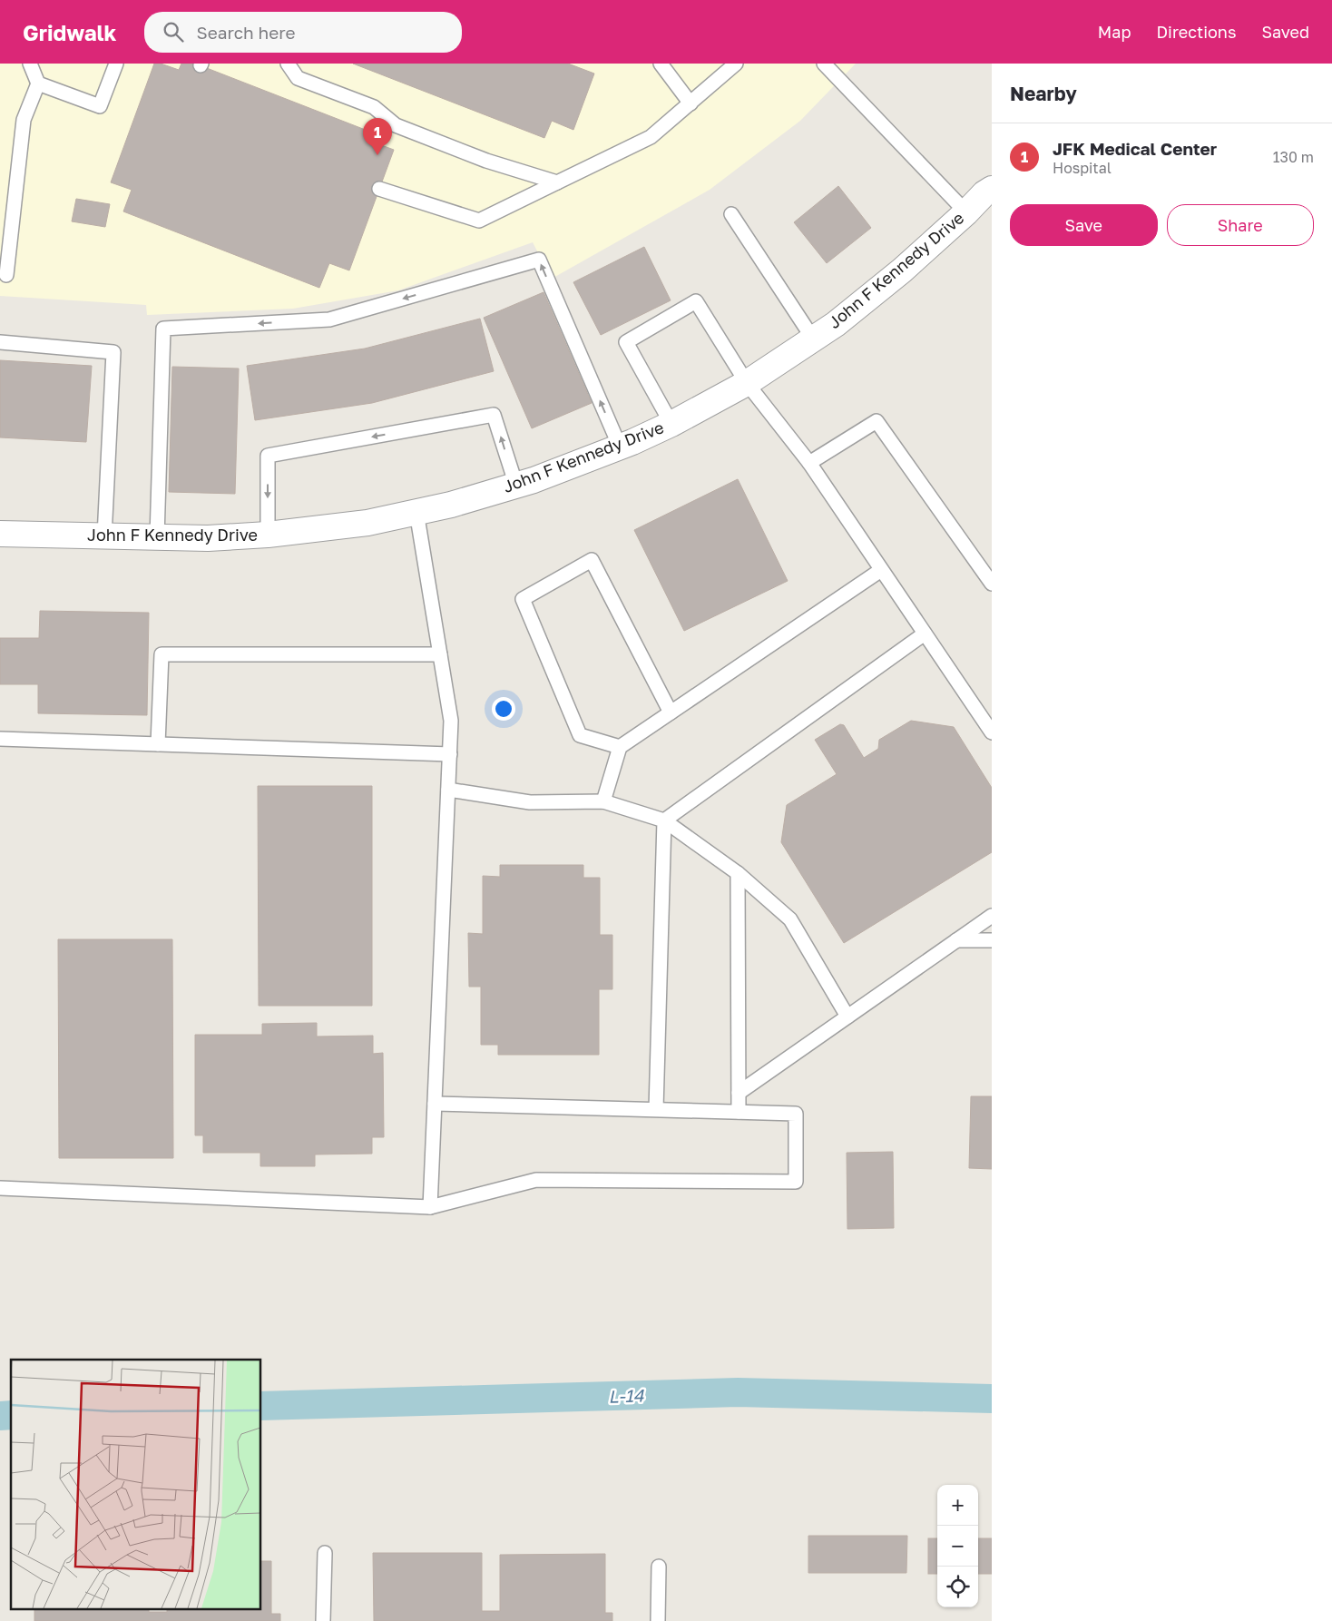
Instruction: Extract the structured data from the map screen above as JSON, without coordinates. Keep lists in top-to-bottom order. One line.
{"streets":{"street":["John F Kennedy Drive"]},"water":["L-14"],"page":{"header":"Gridwalk","search":"Search here","nav":["Map","Directions","Saved"],"heading":"Nearby","pins":"1","list":[{"mark":"1","name":"JFK Medical Center","note":"Hospital","value":"130 m"}],"buttons":["Save","Share"],"map_buttons":["+","−"]}}
